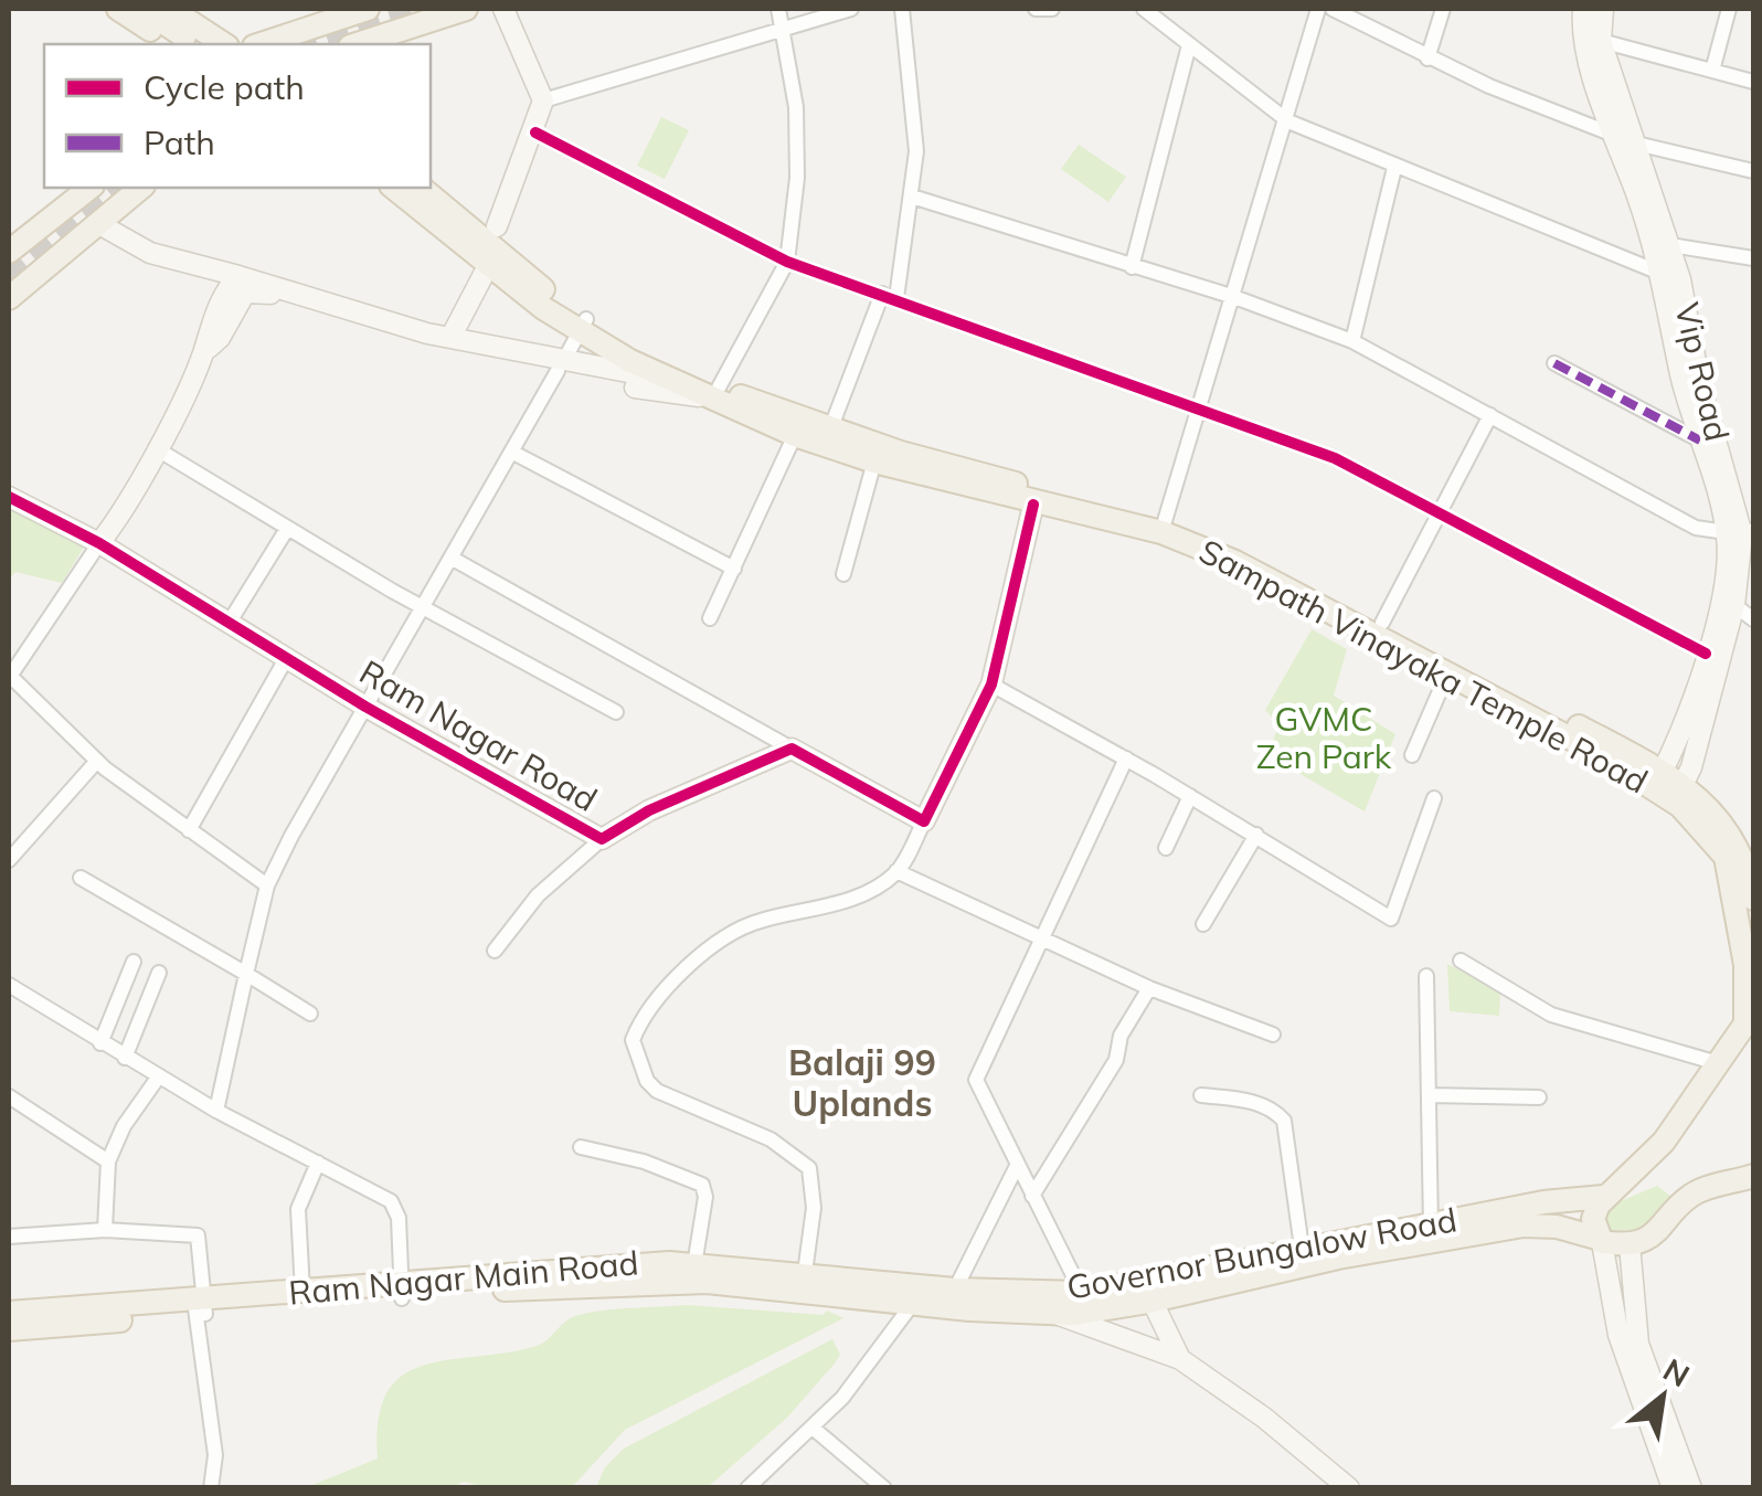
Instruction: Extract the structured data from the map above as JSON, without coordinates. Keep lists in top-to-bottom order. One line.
{"streets":{"main road":["Sampath Vinayaka Temple Road","Governor Bungalow Road","Ram Nagar Main Road"],"street":["Vip Road","Ram Nagar Road"]},"crossings":[["Vip Road","Sampath Vinayaka Temple Road"],["Sampath Vinayaka Temple Road","Governor Bungalow Road"],["Governor Bungalow Road","Ram Nagar Main Road"]],"districts":["Balaji 99 Uplands"],"parks":["GVMC Zen Park"],"legend":["Cycle path","Path"],"north":"top right"}
